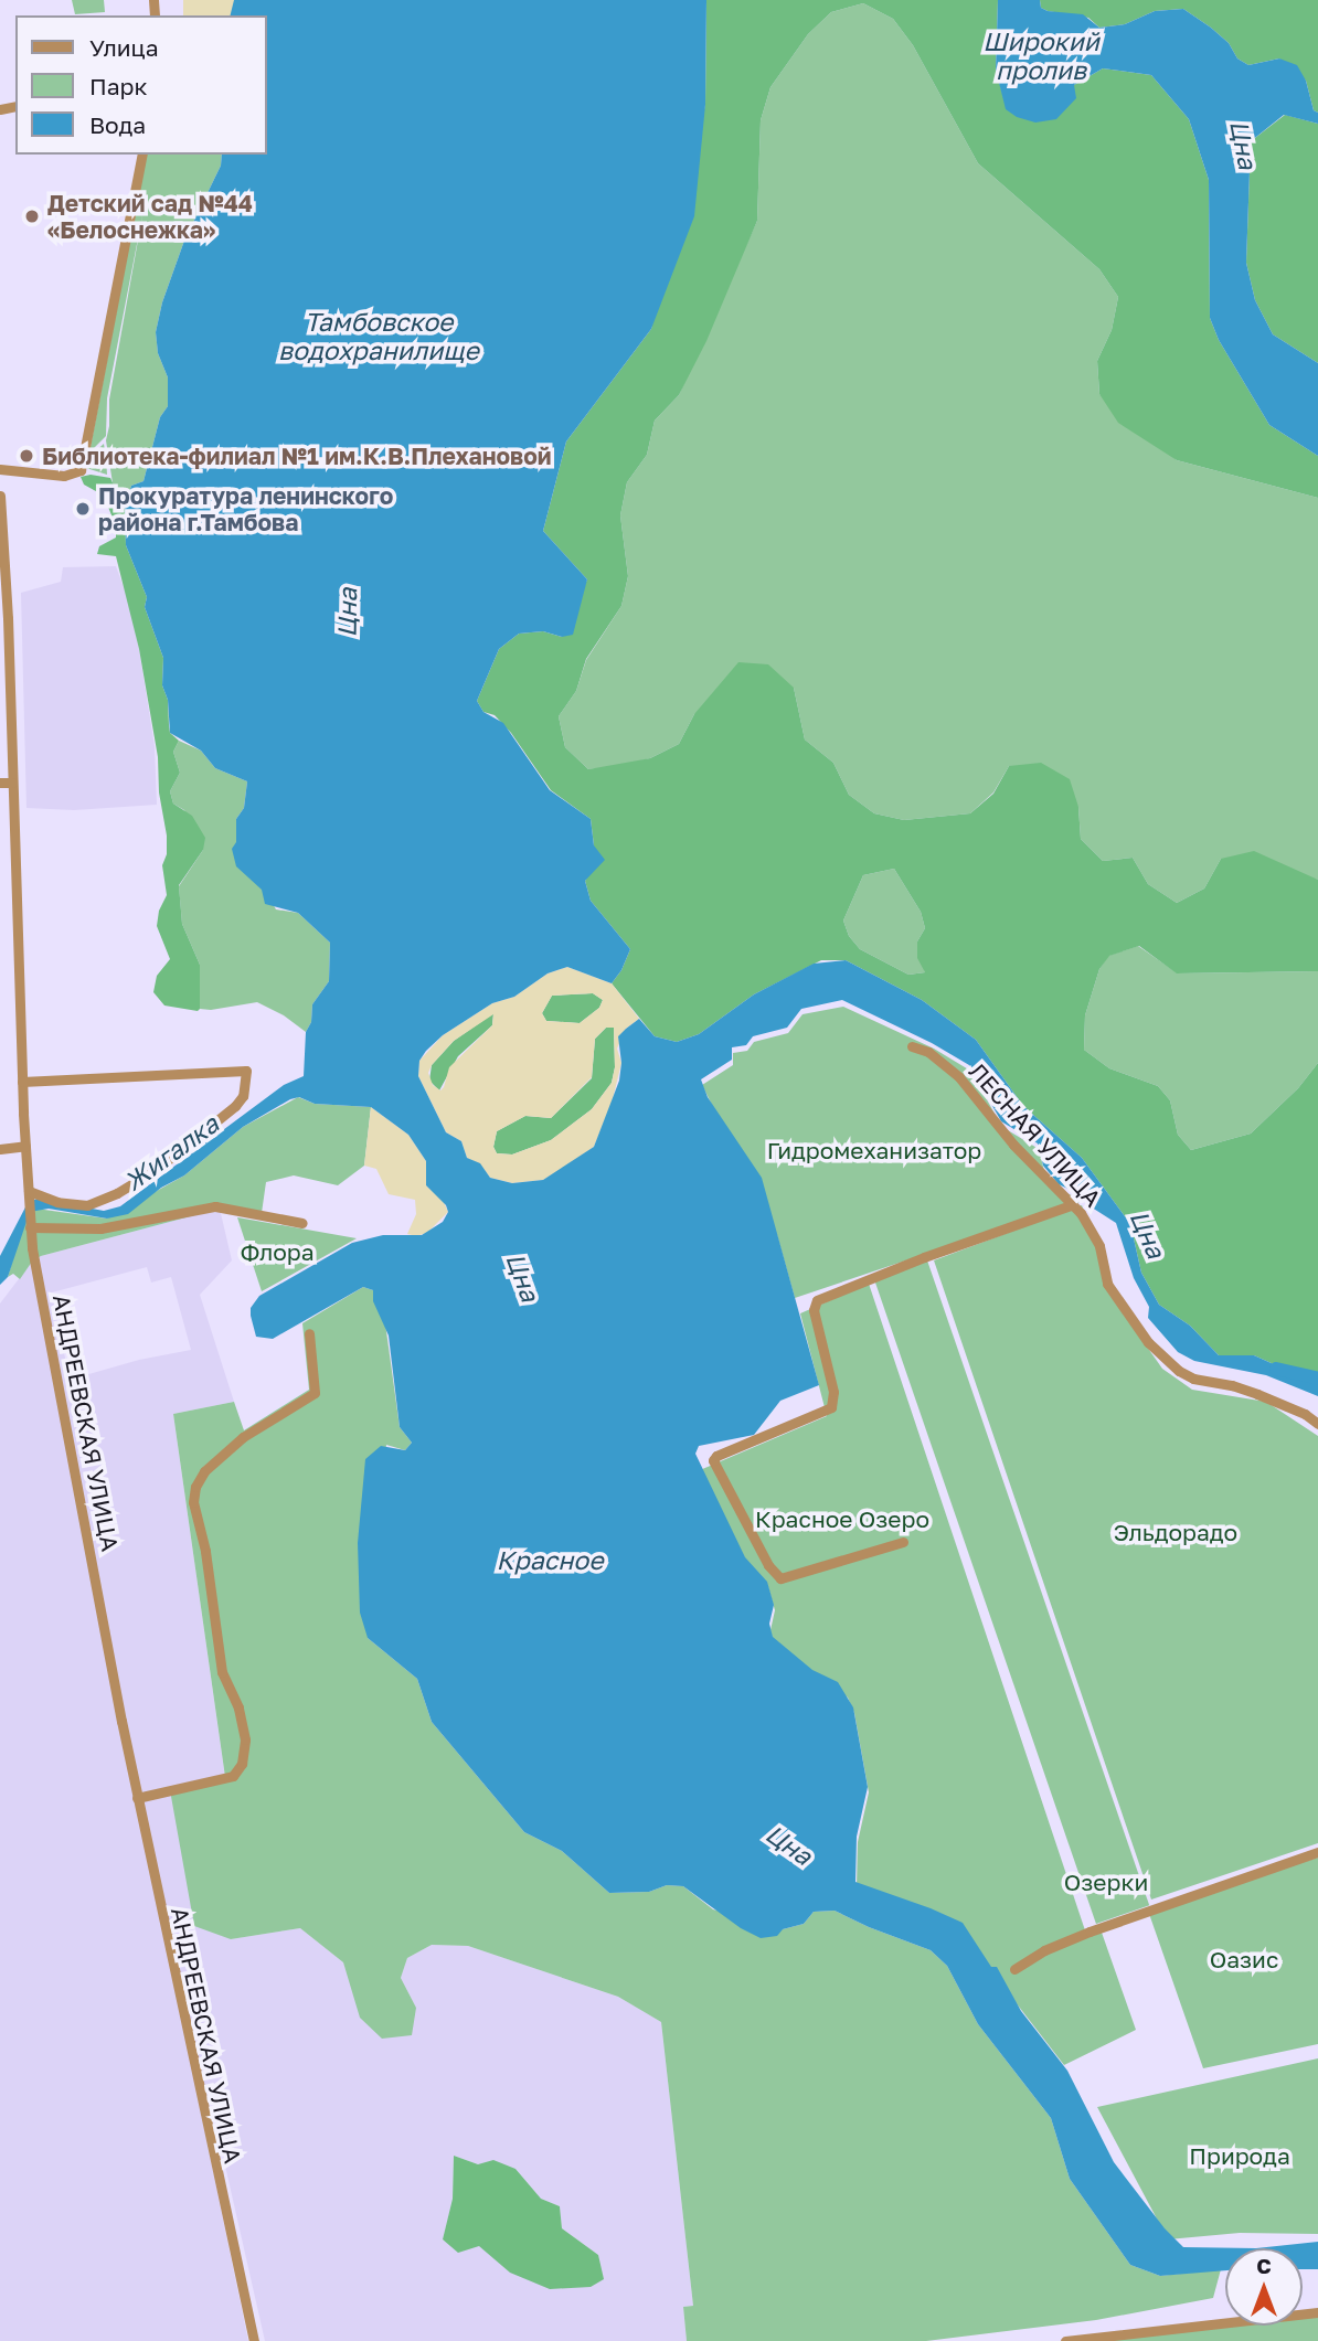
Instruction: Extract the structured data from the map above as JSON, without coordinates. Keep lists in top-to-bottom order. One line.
{"streets":{"street":["ЛЕСНАЯ УЛИЦА","АНДРЕЕВСКАЯ УЛИЦА"]},"water":["Широкий пролив","Цна","Тамбовское водохранилище","Жигалка","Красное"],"parks":["Гидромеханизатор","Флора","Красное Озеро","Эльдорадо","Озерки","Оазис","Природа"],"places":["Детский сад №44 «Белоснежка»","Библиотека-филиал №1 им.К.В.Плехановой","Прокуратура ленинского района г.Тамбова"],"legend":["Улица","Парк","Вода"],"north":"top"}
